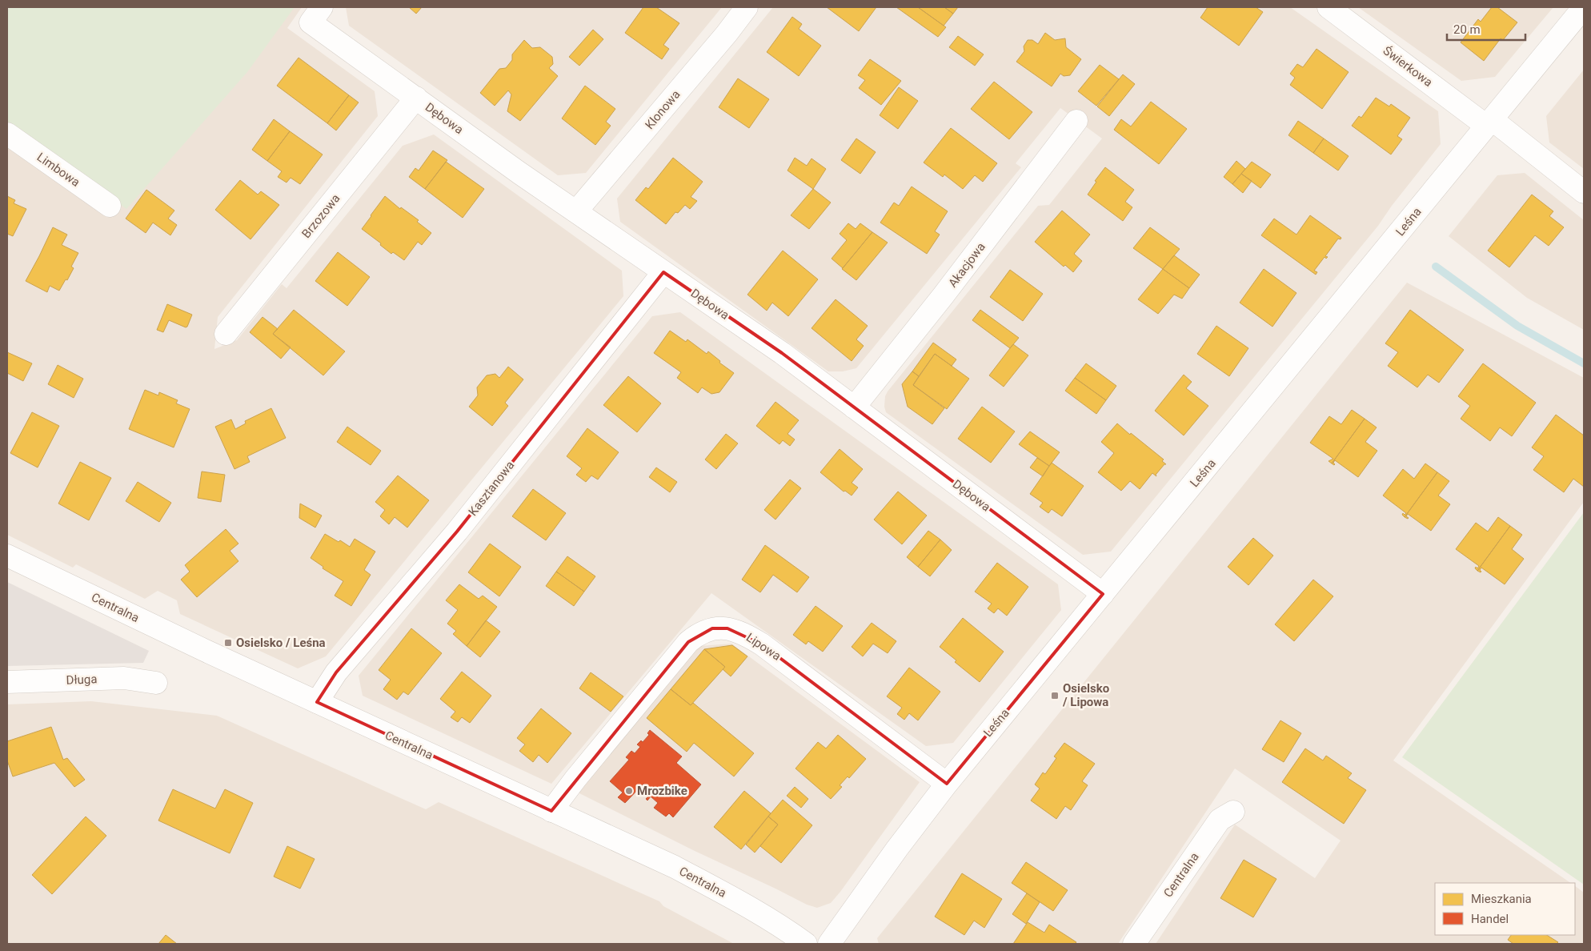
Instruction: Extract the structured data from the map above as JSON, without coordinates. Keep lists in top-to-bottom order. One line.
{"streets":{"street":["Świerkowa","Klonowa","Dębowa","Limbowa","Brzozowa","Leśna","Akacjowa","Kasztanowa","Centralna","Lipowa","Długa"]},"crossings":[["Świerkowa","Leśna"],["Klonowa","Dębowa"],["Dębowa","Brzozowa"],["Dębowa","Leśna"],["Dębowa","Akacjowa"],["Dębowa","Kasztanowa"],["Leśna","Lipowa"],["Kasztanowa","Centralna"],["Centralna","Lipowa"]],"places":{"transit":["Osielsko / Leśna","Osielsko / Lipowa"],"other":["Mrozbike"]},"legend":["Mieszkania","Handel"],"scale_bar":"20 m"}
